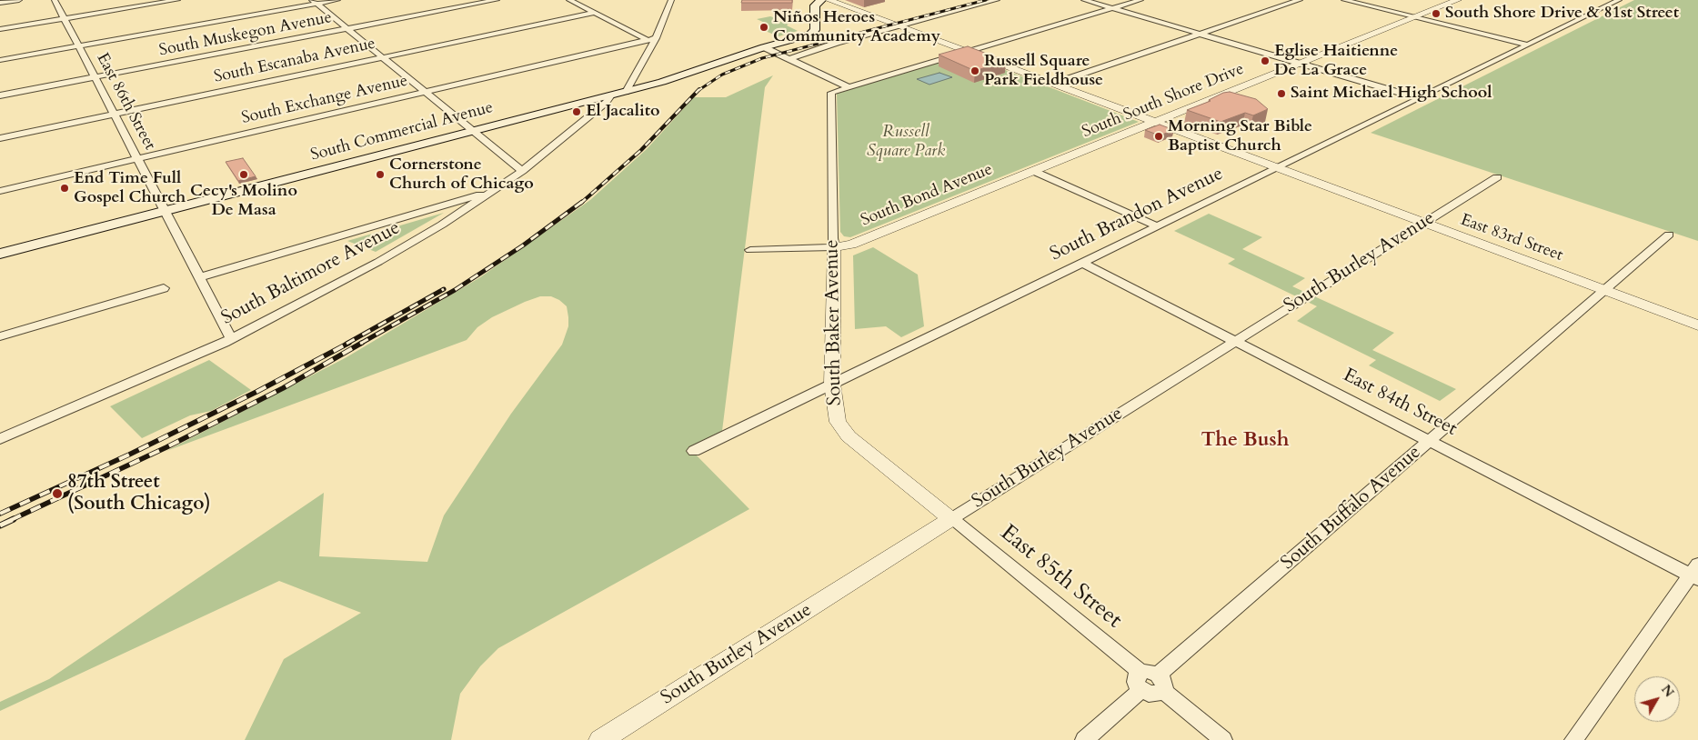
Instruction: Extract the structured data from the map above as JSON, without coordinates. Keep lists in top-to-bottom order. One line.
{"streets":{"main road":["South Commercial Avenue"],"street":["South Muskegon Avenue","South Escanaba Avenue","South Exchange Avenue","South South Shore Drive","East 86th Street","South Bond Avenue","South Brandon Avenue","East 83rd Street","South Burley Avenue","South Baltimore Avenue","South Baker Avenue","East 84th Street","South Buffalo Avenue","East 85th Street"]},"crossings":[["South Muskegon Avenue","East 86th Street"],["South Escanaba Avenue","East 86th Street"],["South Exchange Avenue","East 86th Street"],["South South Shore Drive","South Bond Avenue"],["South South Shore Drive","East 83rd Street"],["East 86th Street","South Commercial Avenue"],["East 86th Street","South Baltimore Avenue"],["South Commercial Avenue","South Baltimore Avenue"],["South Bond Avenue","South Baker Avenue"],["South Brandon Avenue","East 83rd Street"],["South Brandon Avenue","South Baker Avenue"],["South Brandon Avenue","East 84th Street"],["East 83rd Street","South Burley Avenue"],["East 83rd Street","South Buffalo Avenue"],["South Burley Avenue","South Baker Avenue"],["South Burley Avenue","East 84th Street"],["South Burley Avenue","East 85th Street"],["South Baker Avenue","East 85th Street"],["East 84th Street","South Buffalo Avenue"]],"districts":["The Bush"],"parks":["Russell Square Park"],"places":["South Shore Drive & 81st Street","Niños Heroes Community Academy","Eglise Haitienne De La Grace","Russell Square Park Fieldhouse","Saint Michael High School","El Jacalito","Morning Star Bible Baptist Church","Cecy's Molino De Masa","Cornerstone Church of Chicago","End Time Full Gospel Church","87th Street (South Chicago)"],"north":"top right"}
